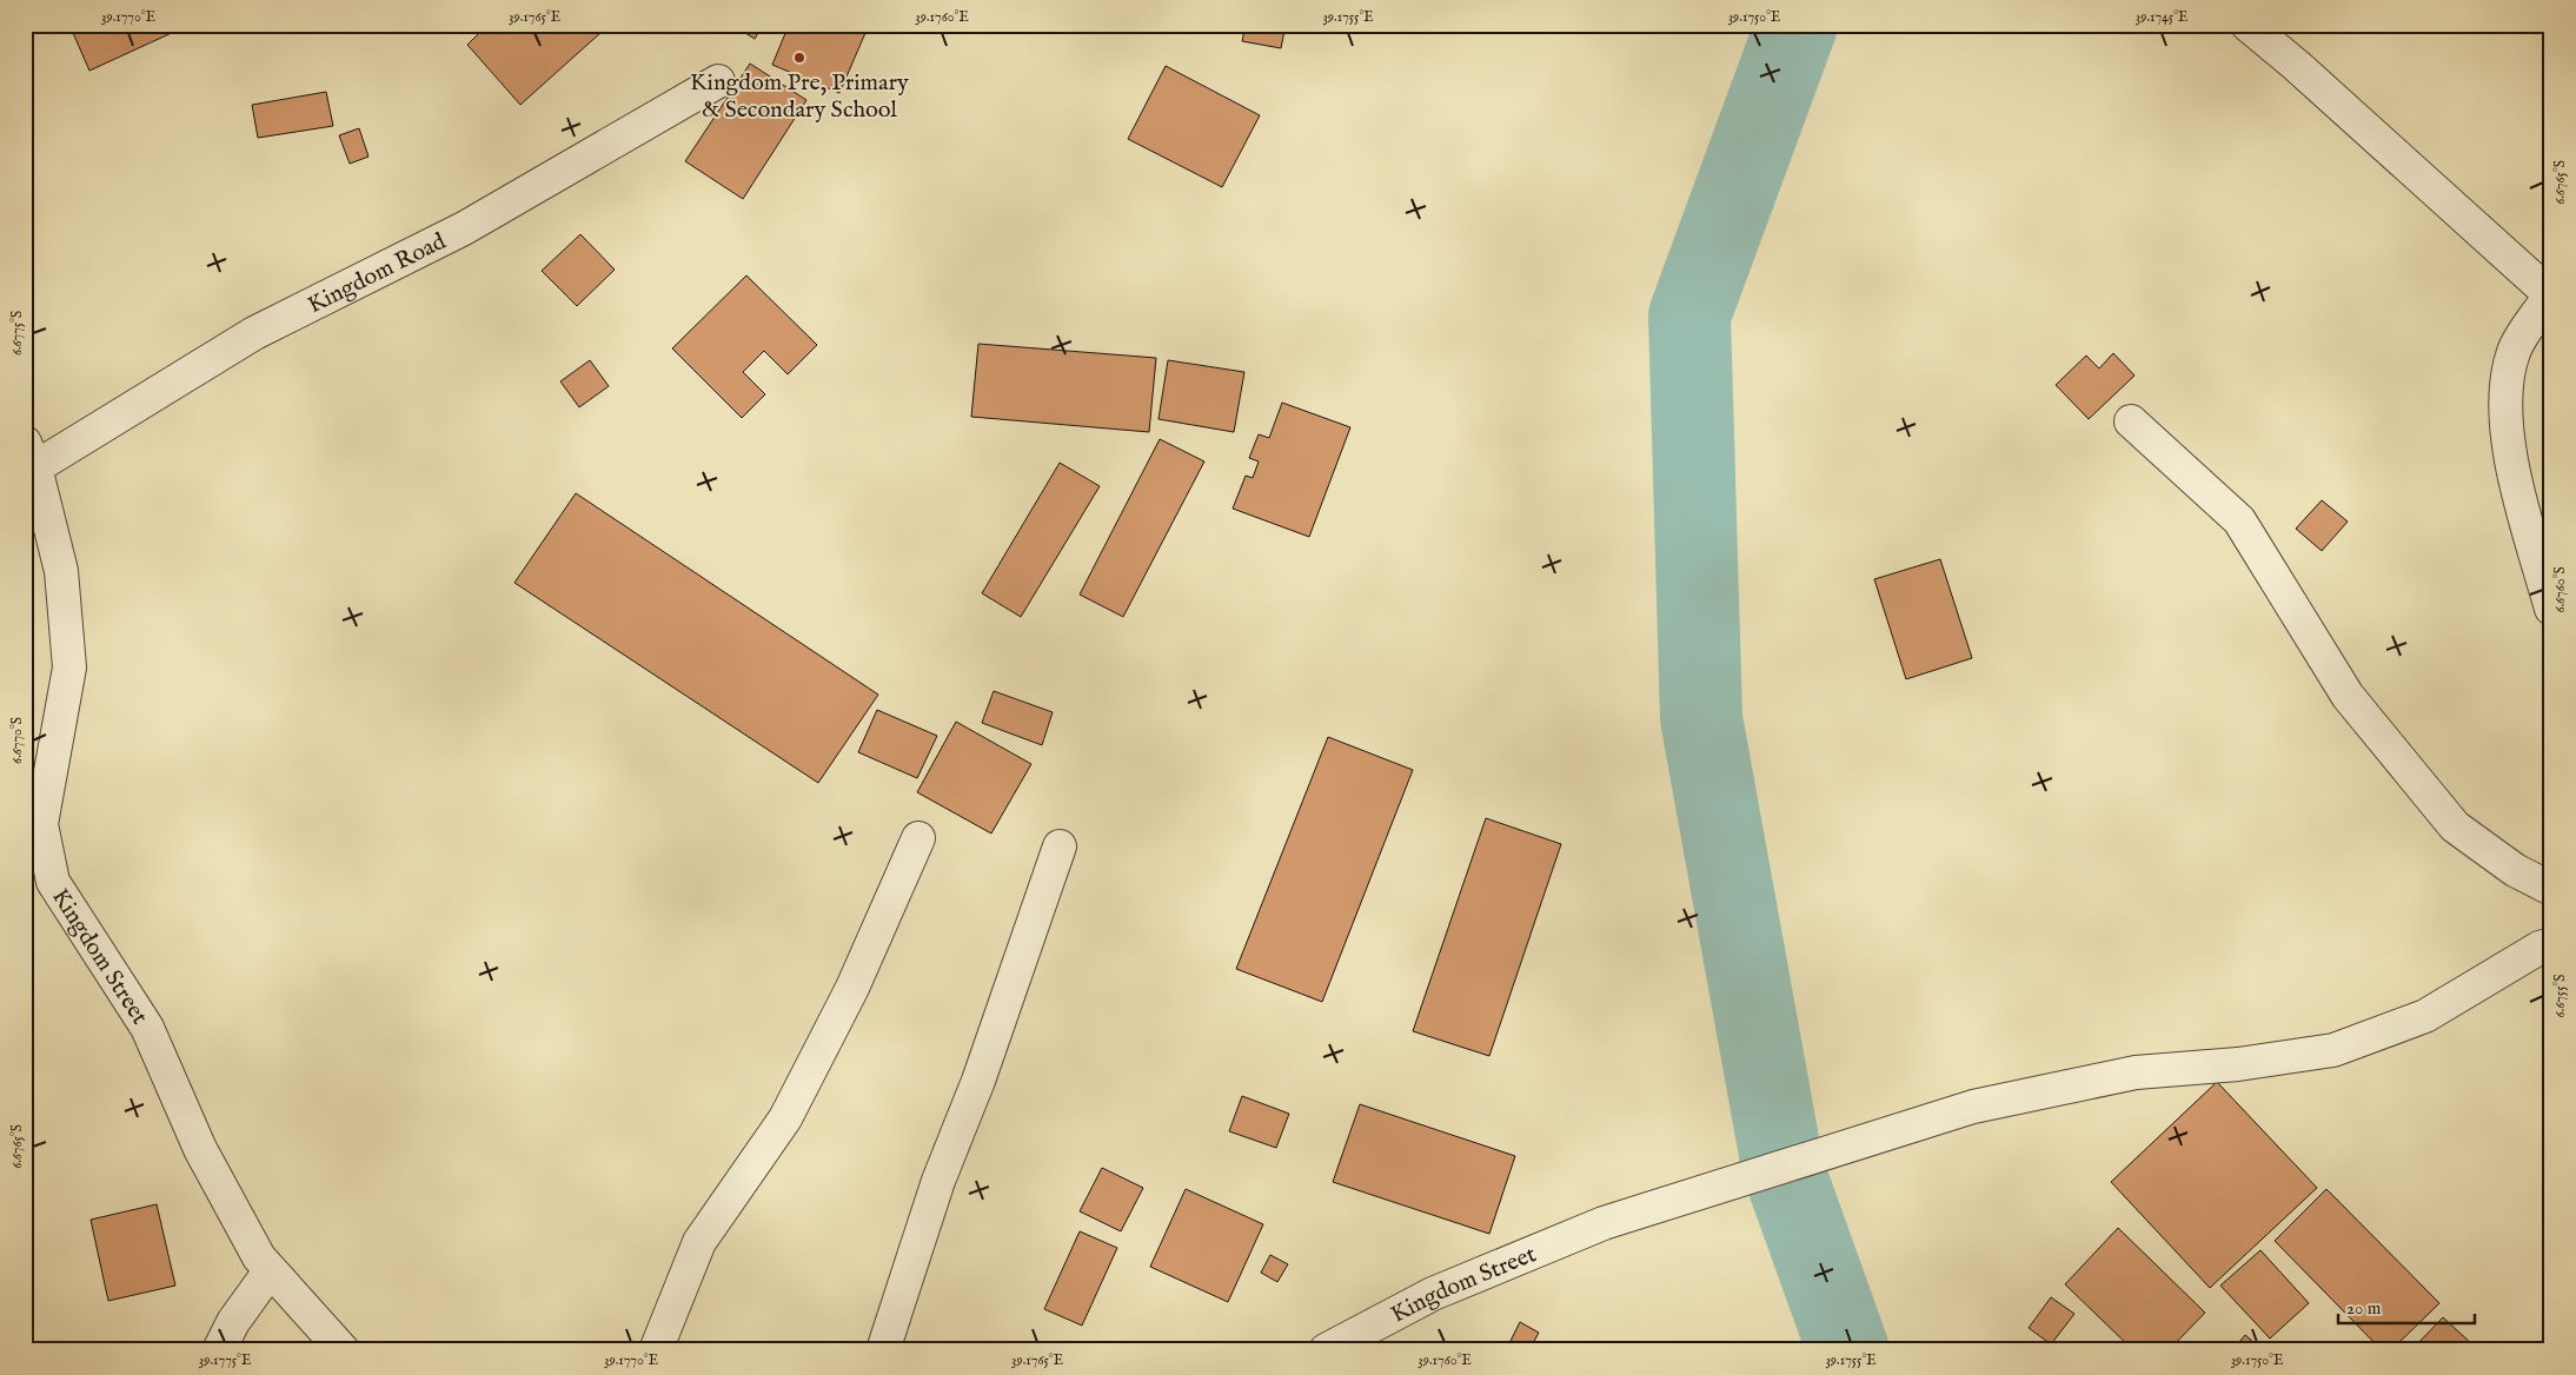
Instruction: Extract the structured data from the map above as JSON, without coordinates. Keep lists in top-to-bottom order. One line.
{"streets":{"street":["Kingdom Road","Kingdom Street"]},"crossings":[["Kingdom Road","Kingdom Street"]],"places":["Kingdom Pre, Primary & Secondary School"],"scale_bar":"20 m","coordinates":["39.1770°E","39.1765°E","39.1760°E","39.1755°E","39.1750°E","39.1745°E","6.6765°S","6.6775°S","6.6760°S","6.6770°S","6.6755°S","39.1775°E"]}
